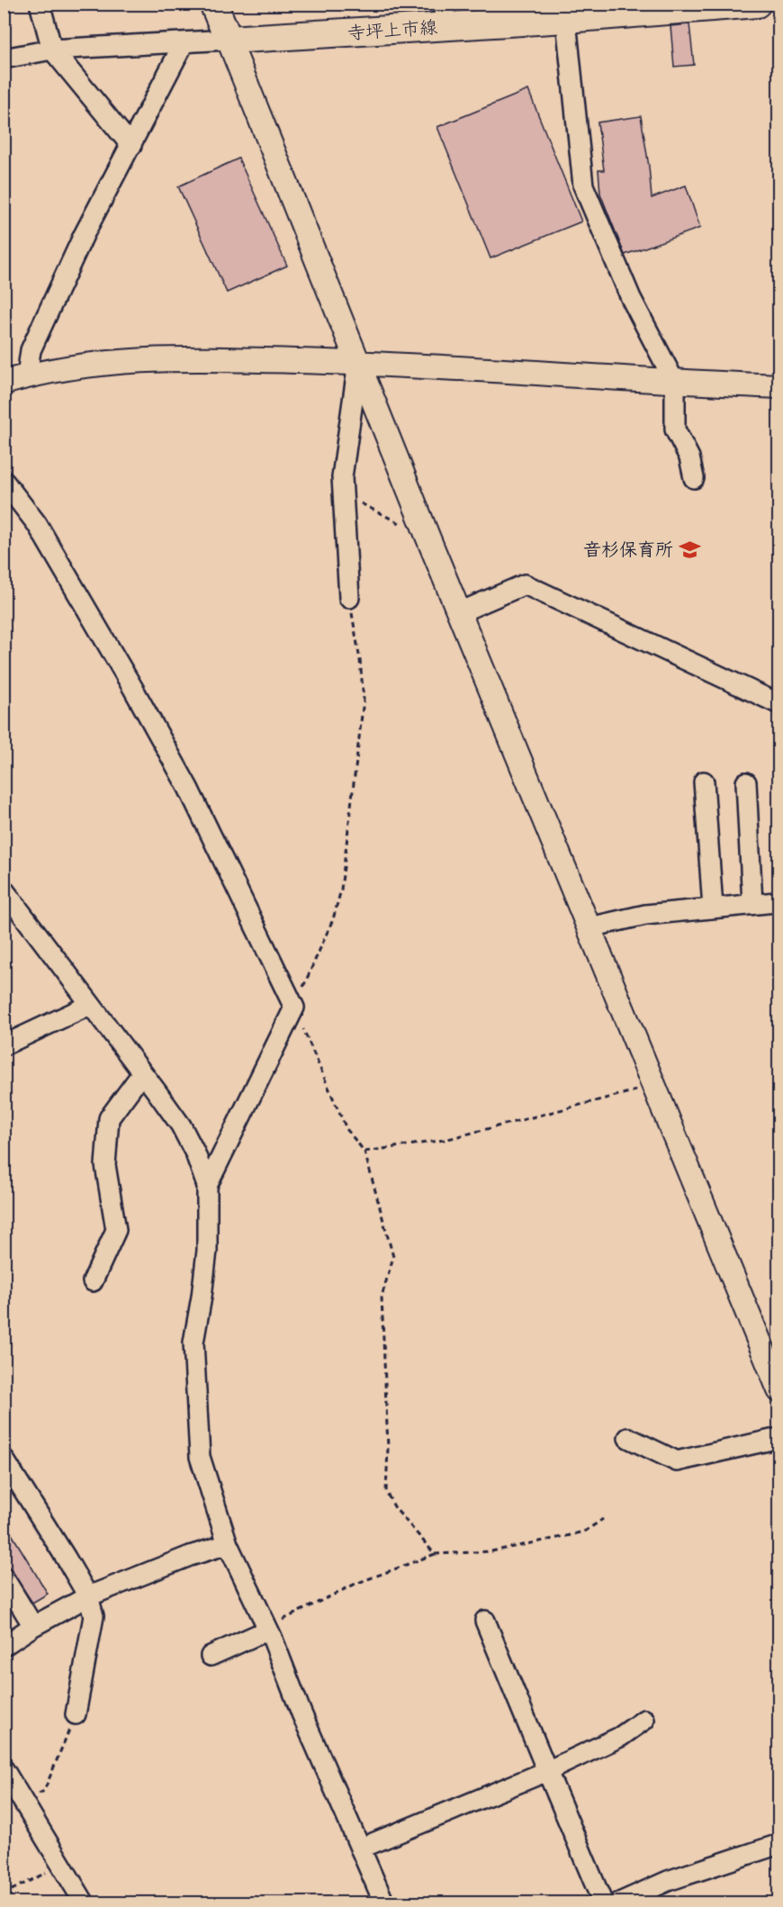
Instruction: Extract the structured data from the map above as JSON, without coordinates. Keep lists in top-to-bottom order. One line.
{"streets":{"main road":["寺坪上市線"]},"places":{"school or university":["音杉保育所"]}}
